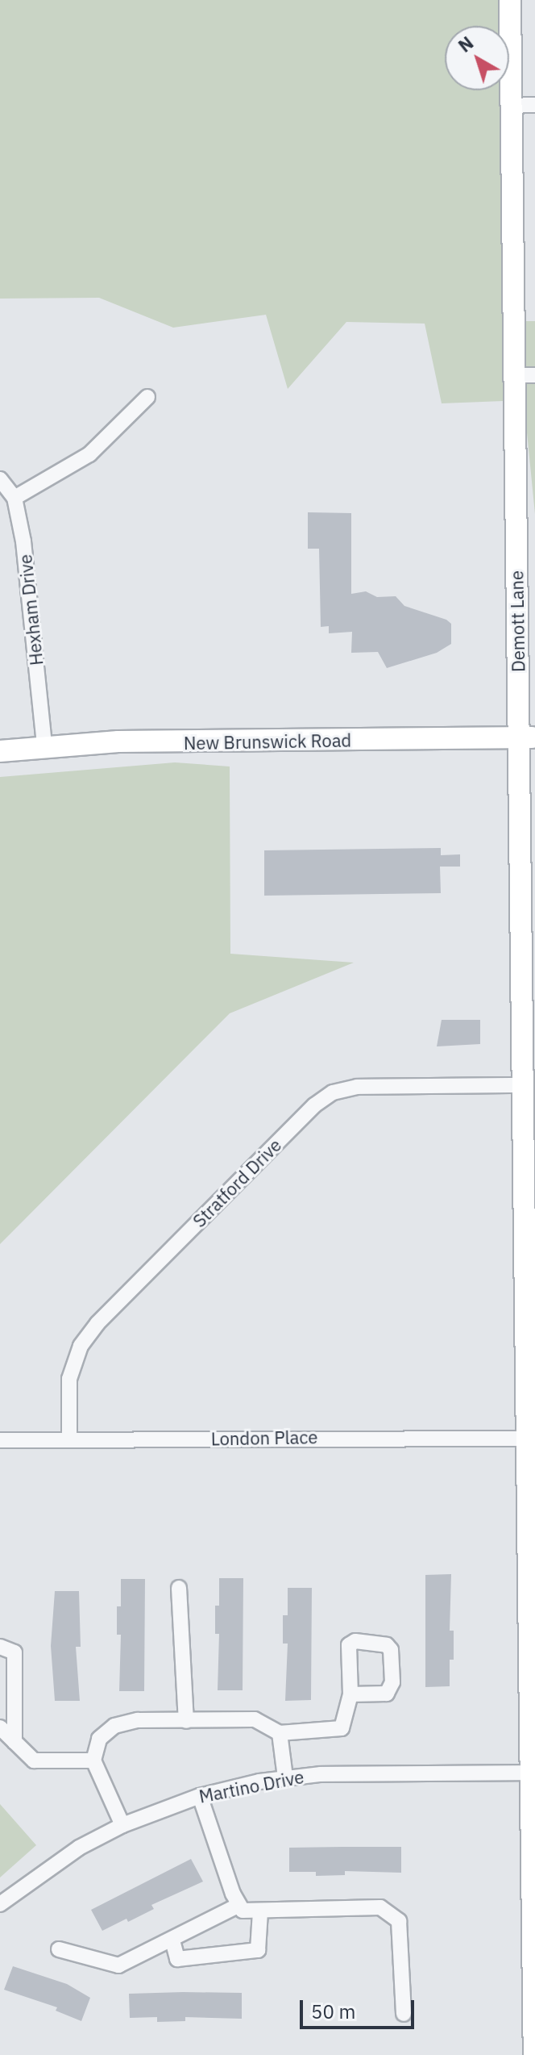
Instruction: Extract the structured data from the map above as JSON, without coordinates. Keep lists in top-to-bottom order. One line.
{"streets":{"street":["Hexham Drive","Demott Lane","New Brunswick Road","Stratford Drive","London Place","Martino Drive"]},"crossings":[["Hexham Drive","New Brunswick Road"],["Demott Lane","New Brunswick Road"],["Demott Lane","Stratford Drive"],["Demott Lane","London Place"],["Demott Lane","Martino Drive"],["Stratford Drive","London Place"]],"scale_bar":"50 m","north":"top left"}
